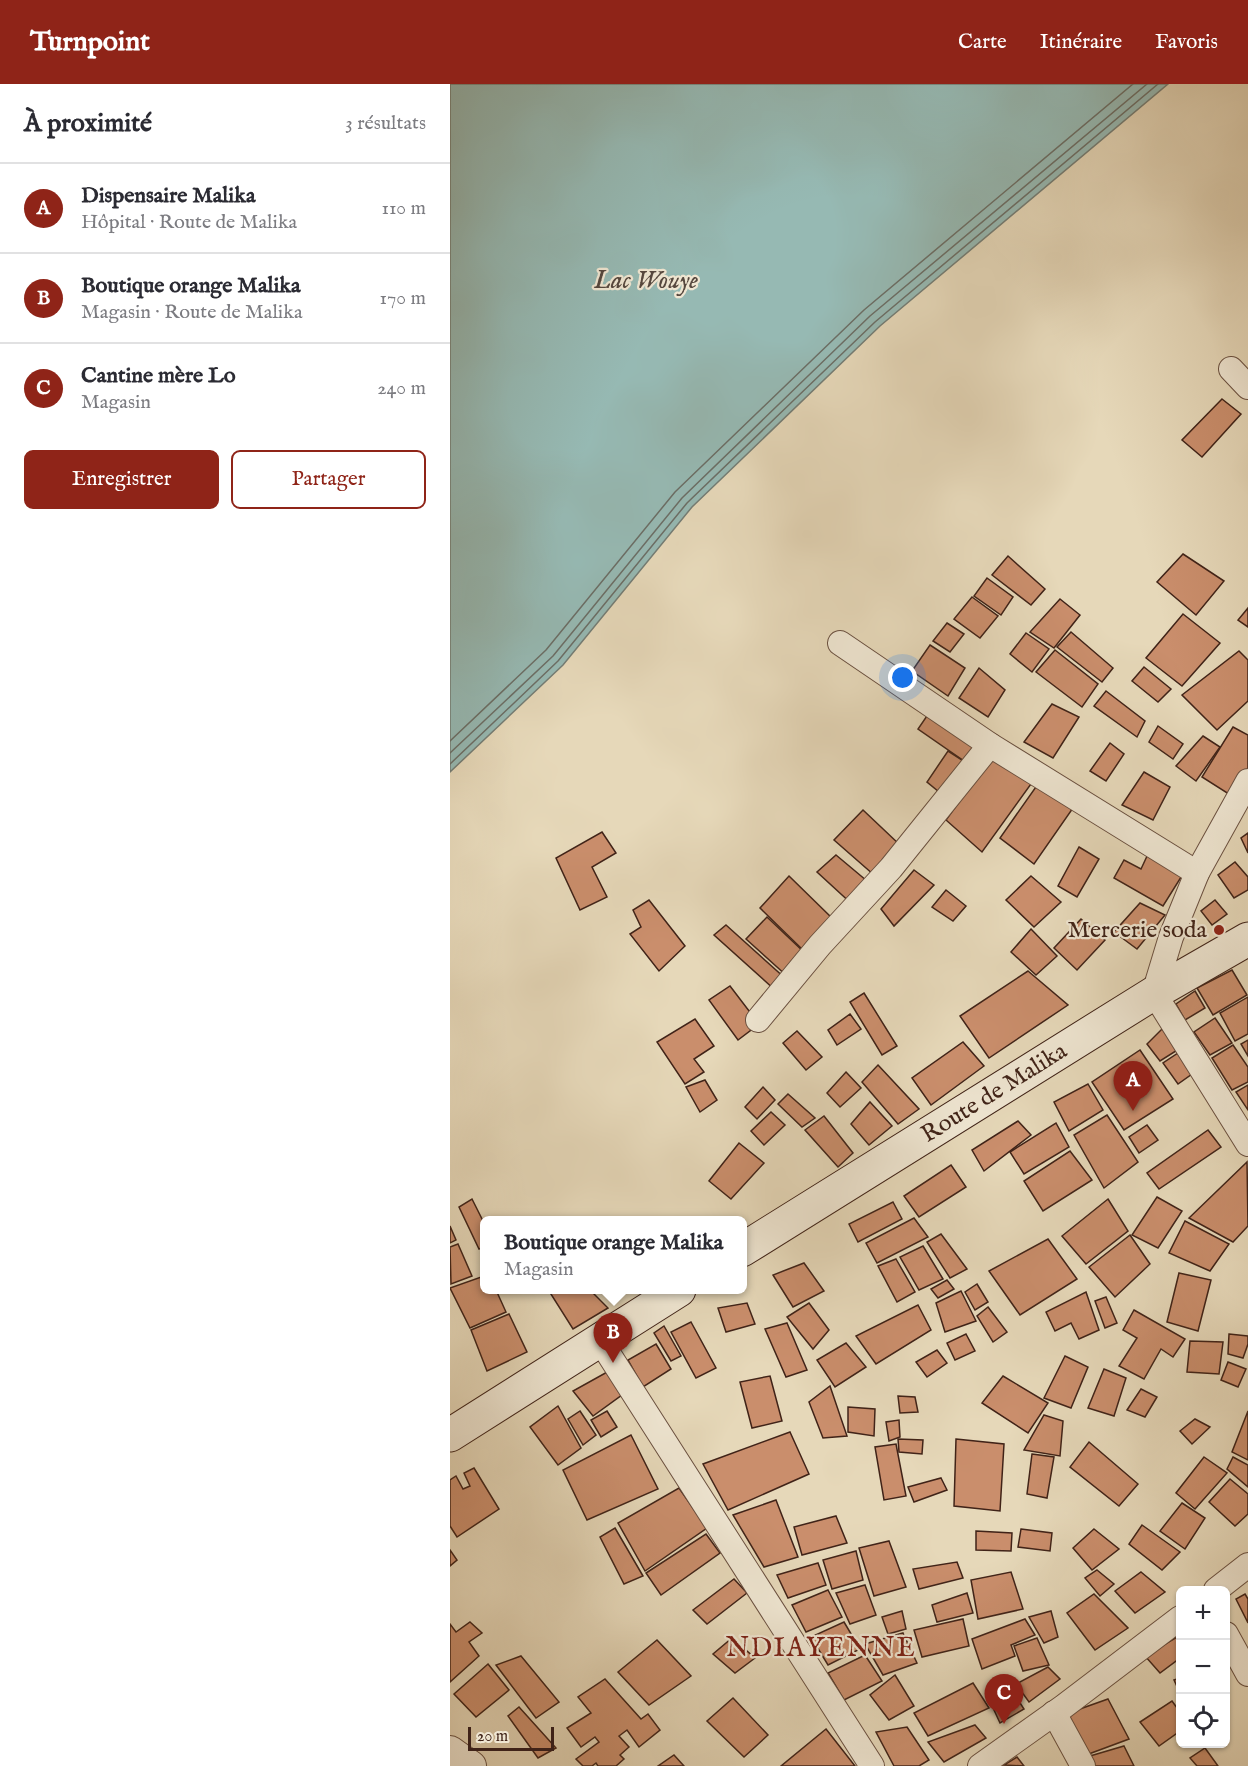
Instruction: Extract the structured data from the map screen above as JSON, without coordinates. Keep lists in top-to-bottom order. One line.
{"streets":{"main road":["Route de Malika"]},"districts":["NDIAYENNE"],"water":["Lac Wouye"],"places":["Mercerie soda"],"scale_bar":"20 m","page":{"header":"Turnpoint","nav":["Carte","Itinéraire","Favoris"],"heading":["À proximité","3 résultats"],"list":[{"mark":"A","name":"Dispensaire Malika","note":"Hôpital · Route de Malika","value":"110 m"},{"mark":"B","name":"Boutique orange Malika","note":"Magasin · Route de Malika","value":"170 m"},{"mark":"C","name":"Cantine mère Lo","note":"Magasin","value":"240 m"}],"buttons":["Enregistrer","Partager"],"pins":["A","B","C"],"popup":["Boutique orange Malika","Magasin"],"map_buttons":["+","−"],"scale":"20 m"}}
